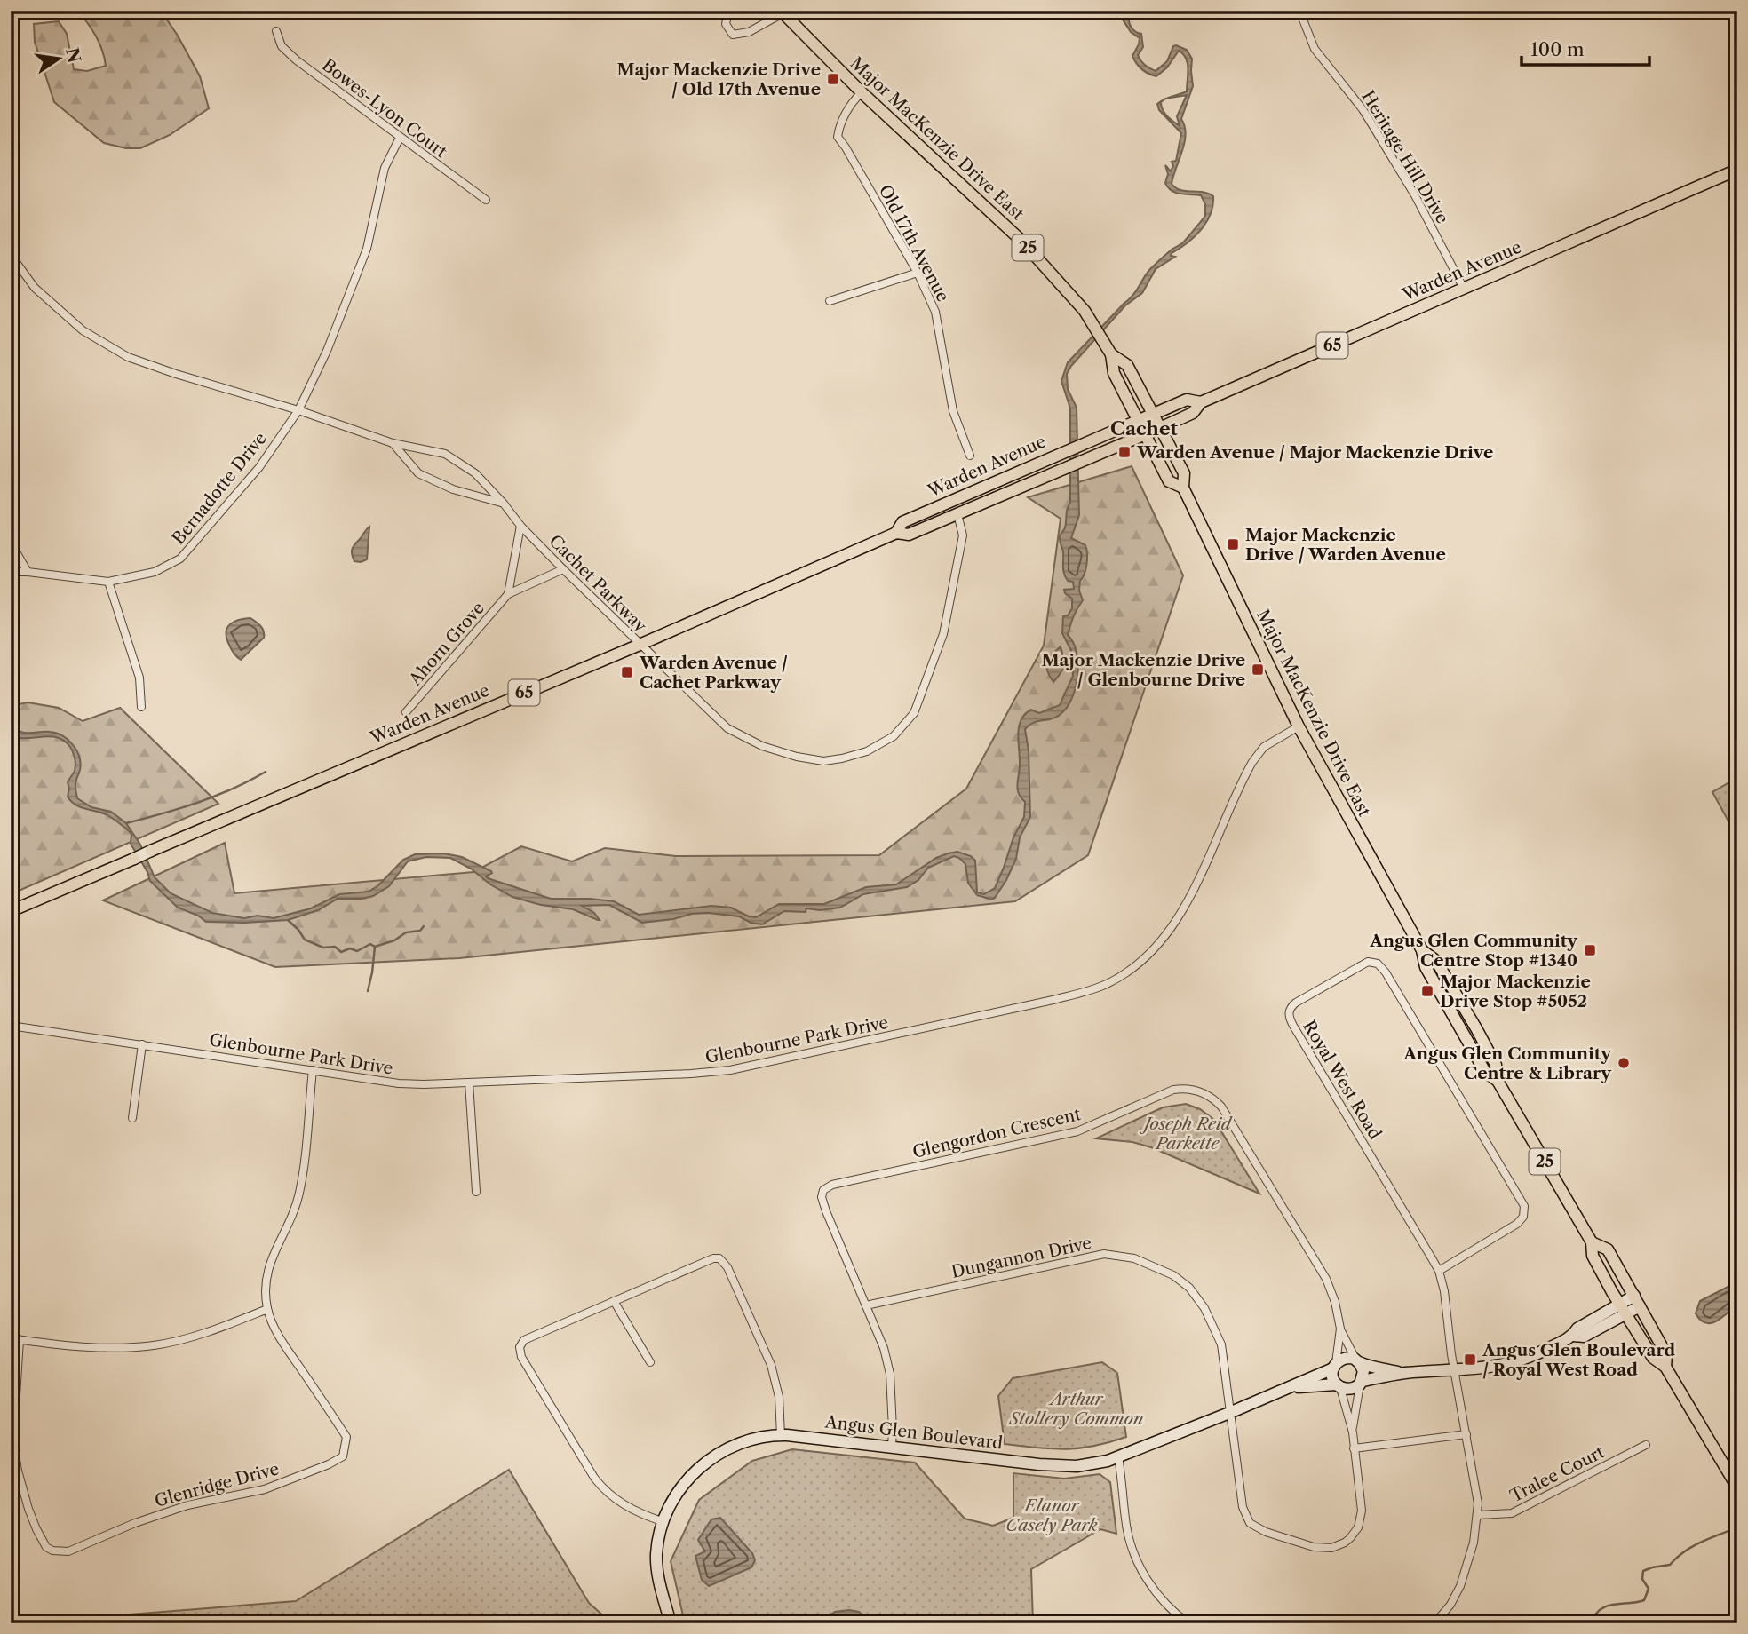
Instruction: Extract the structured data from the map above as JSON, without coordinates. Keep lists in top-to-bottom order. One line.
{"streets":{"main road":["Major MacKenzie Drive East","25","Warden Avenue","65"],"street":["Bowes-Lyon Court","Heritage Hill Drive","Old 17th Avenue","Bernadotte Drive","Cachet Parkway","Ahorn Grove","Glenbourne Park Drive","Royal West Road","Glengordon Crescent","Dungannon Drive","Angus Glen Boulevard","Tralee Court","Glenridge Drive"]},"crossings":[["Bowes-Lyon Court","Bernadotte Drive"],["Major MacKenzie Drive East","Old 17th Avenue"],["Major MacKenzie Drive East","Warden Avenue"],["Major MacKenzie Drive East","Glenbourne Park Drive"],["Heritage Hill Drive","Warden Avenue"],["Warden Avenue","Cachet Parkway"],["Bernadotte Drive","Cachet Parkway"],["Cachet Parkway","Ahorn Grove"],["Glenbourne Park Drive","Glenridge Drive"],["Royal West Road","Tralee Court"],["Glengordon Crescent","Dungannon Drive"],["Glengordon Crescent","Angus Glen Boulevard"],["Dungannon Drive","Angus Glen Boulevard"]],"districts":["Cachet"],"parks":["Joseph Reid Parkette","Arthur Stollery Common","Elanor Casely Park"],"places":{"transit":["Major Mackenzie Drive / Old 17th Avenue","Warden Avenue / Major Mackenzie Drive","Major Mackenzie Drive / Warden Avenue","Major Mackenzie Drive / Glenbourne Drive","Warden Avenue / Cachet Parkway","Angus Glen Community Centre Stop #1340","Major Mackenzie Drive Stop #5052","Angus Glen Boulevard / Royal West Road"],"other":["Angus Glen Community Centre & Library"]},"scale_bar":"100 m","north":"right"}
